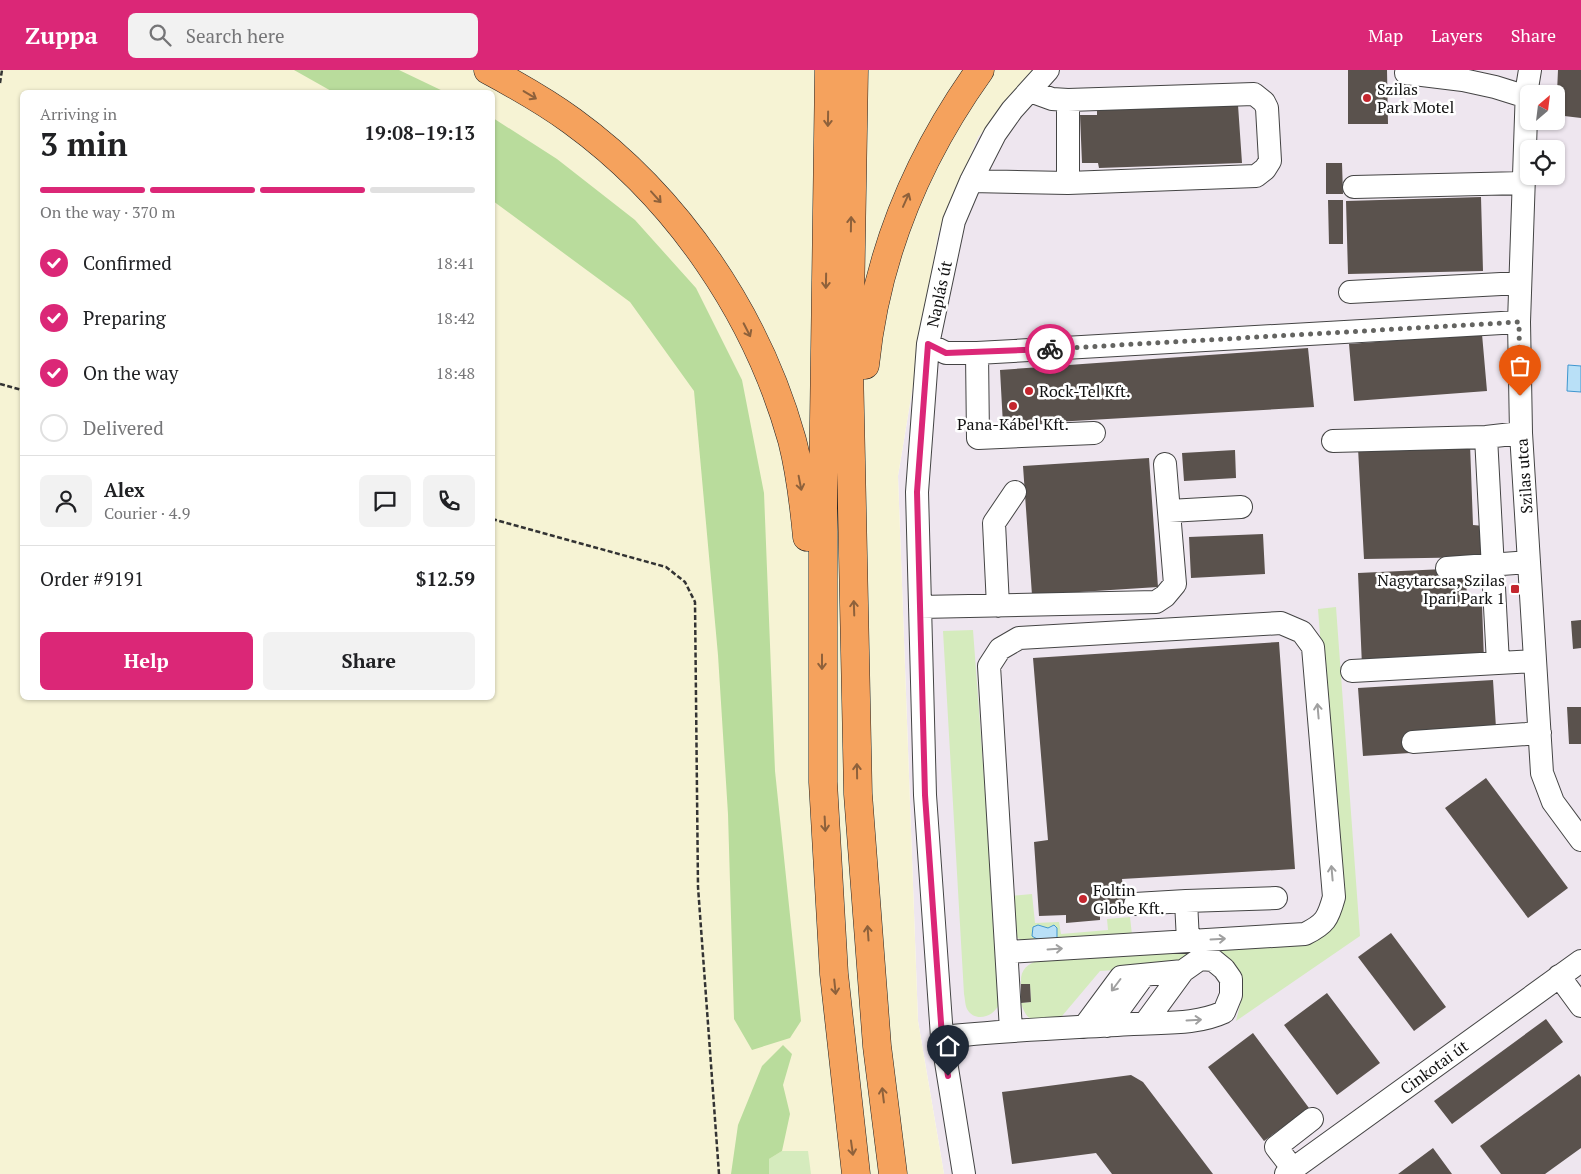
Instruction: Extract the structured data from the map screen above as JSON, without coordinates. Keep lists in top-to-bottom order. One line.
{"streets":{"street":["Naplás út","Szilas utca","Cinkotai út"]},"places":{"other":["Szilas Park Motel","Rock-Tel Kft.","Pana-Kábel Kft.","Foltin Globe Kft."],"transit":["Nagytarcsa, Szilas Ipari Park 1"]},"north":"top right","page":{"header":"Zuppa","search":"Search here","nav":["Map","Layers","Share"],"heading":["3 min","Arriving in","19:08–19:13"],"panel":["Alex","Courier · 4.9","Order #9191","$12.59"],"bar":"On the way · 370 m","list":[["Confirmed","18:41"],["Preparing","18:42"],["On the way","18:48"],"Delivered"],"buttons":["Help","Share"]}}
